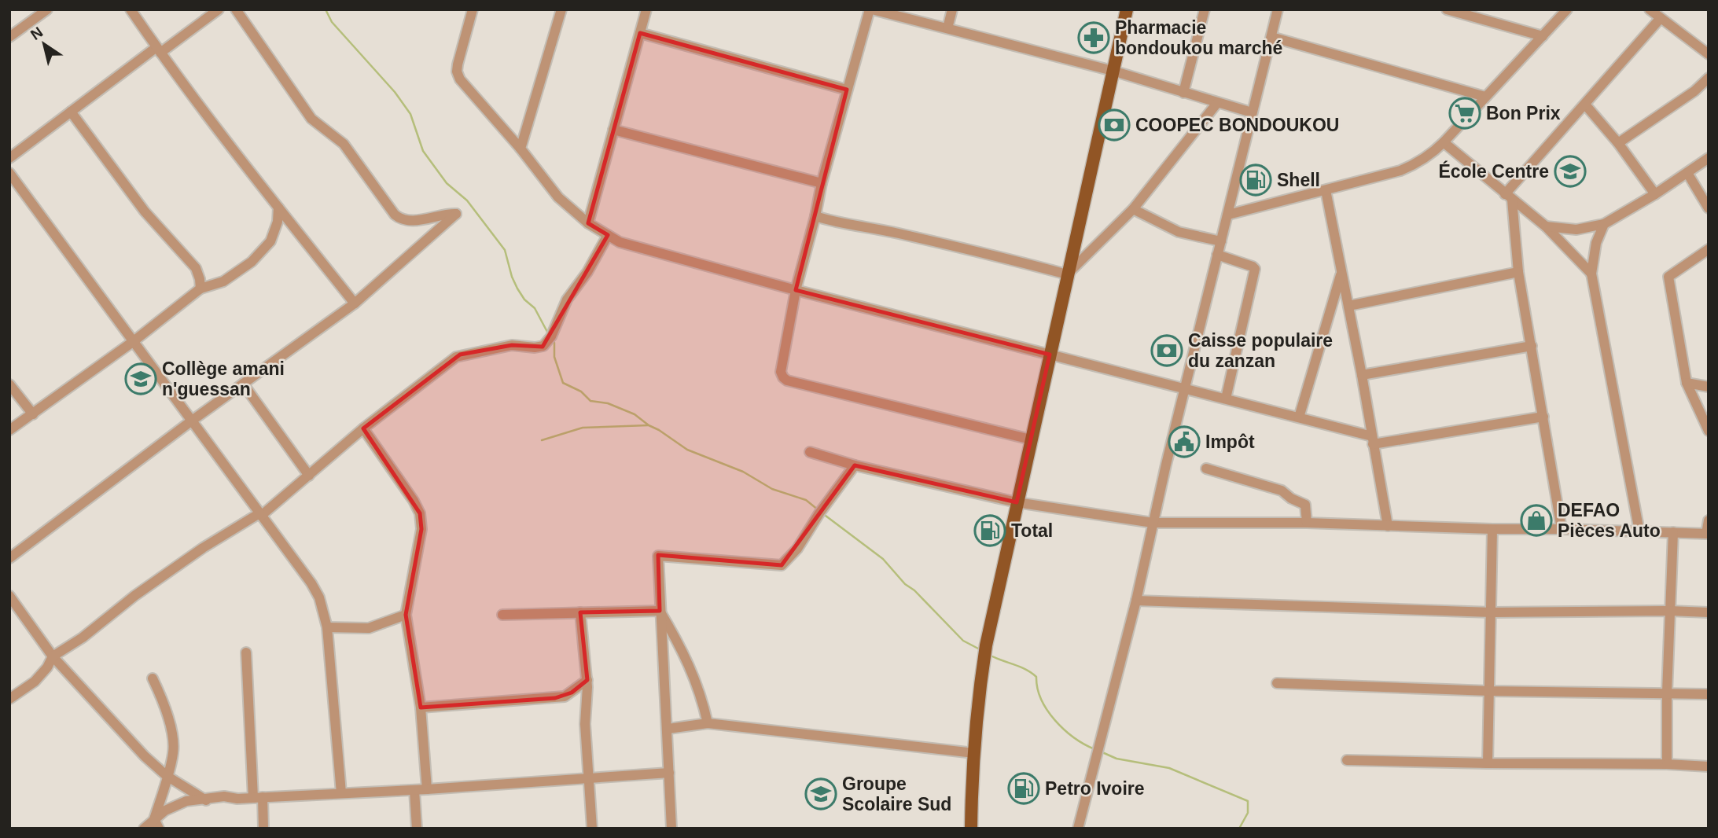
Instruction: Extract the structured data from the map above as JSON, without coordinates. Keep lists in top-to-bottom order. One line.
{"places":{"pharmacy":["Pharmacie bondoukou marché"],"supermarket":["Bon Prix"],"bank":["COOPEC BONDOUKOU","Caisse populaire du zanzan"],"school or university":["École Centre","Collège amani n'guessan","Groupe Scolaire Sud"],"fuel station":["Shell","Total","Petro Ivoire"],"public building":["Impôt"],"shop":["DEFAO Pièces Auto"]},"north":"top left"}
